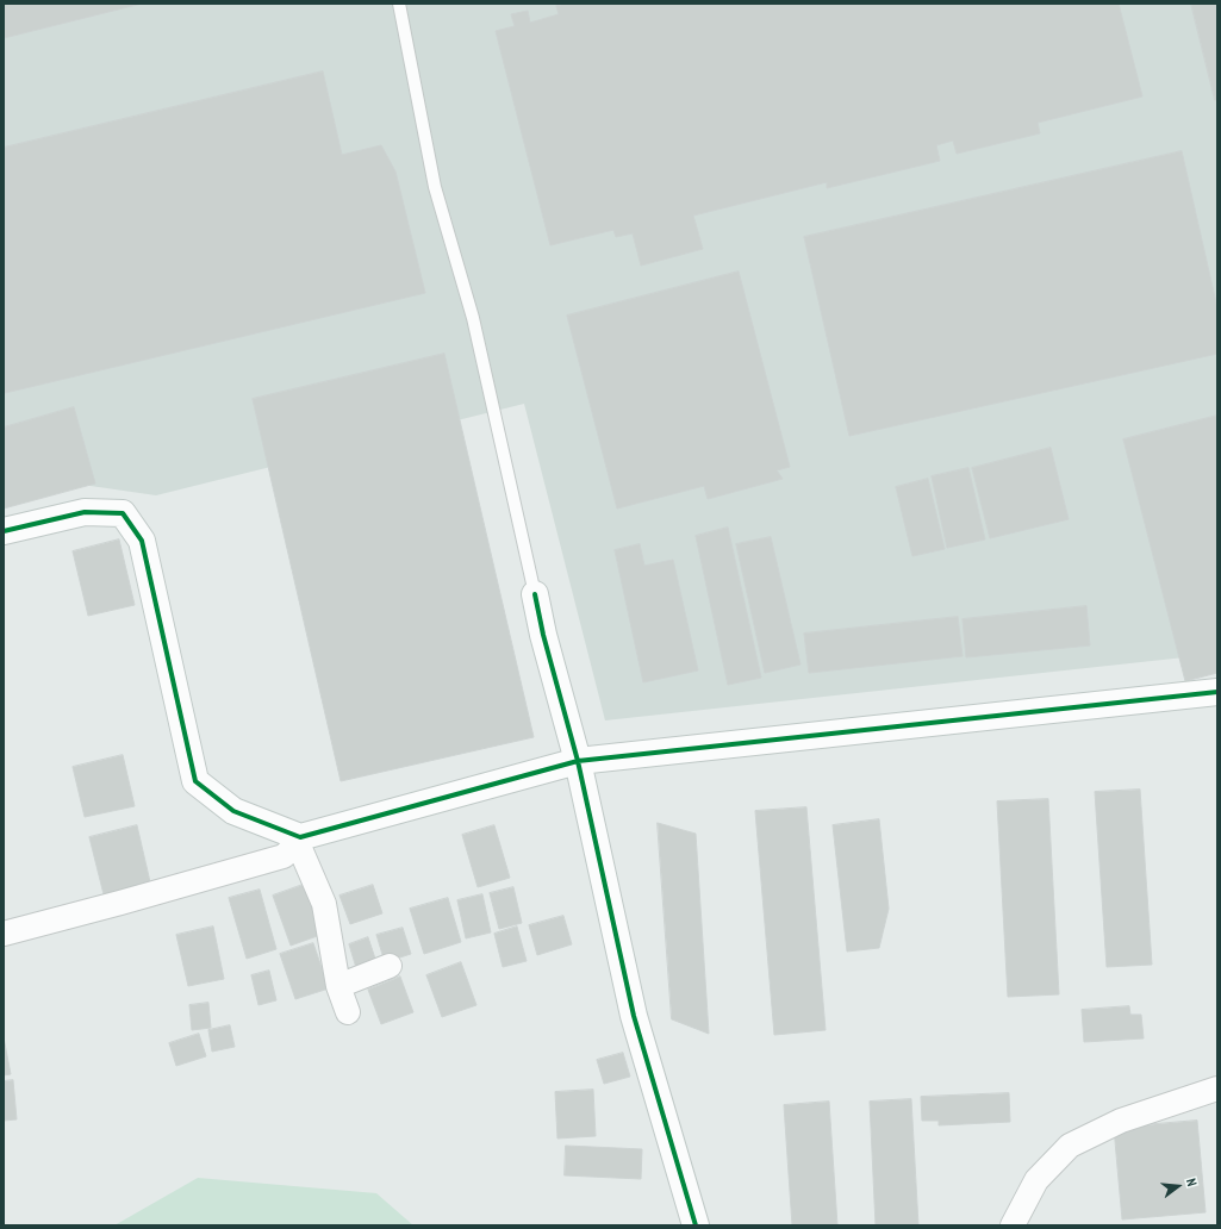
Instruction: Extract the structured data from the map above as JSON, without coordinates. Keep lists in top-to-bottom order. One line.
{"north":"right"}
